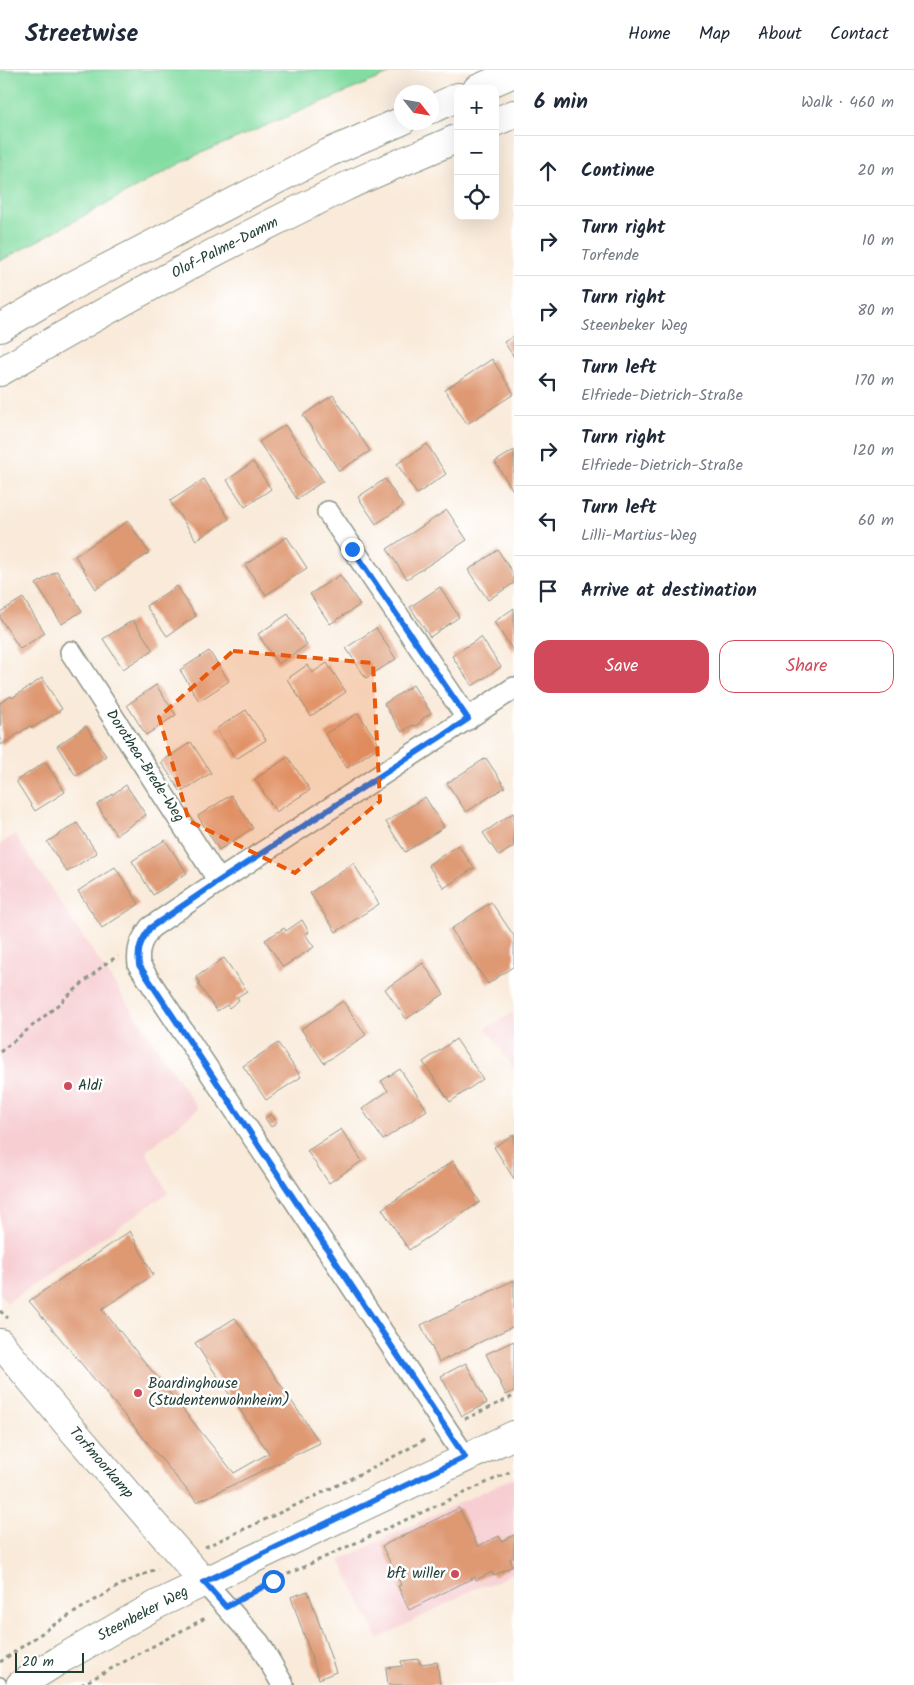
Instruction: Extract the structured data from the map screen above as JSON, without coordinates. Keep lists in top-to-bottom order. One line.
{"streets":{"main road":["Olof-Palme-Damm","Torfmoorkamp","Steenbeker Weg"],"street":["Dorothea-Brede-Weg"]},"crossings":[["Torfmoorkamp","Steenbeker Weg"]],"places":["Aldi","Boardinghouse (Studentenwohnheim)","bft willer"],"scale_bar":"20 m","north":"bottom right","page":{"header":"Streetwise","nav":["Home","Map","About","Contact"],"heading":["6 min","Walk · 460 m"],"map_buttons":["+","−"],"list":[["Continue","20 m"],["Turn right","Torfende","10 m"],["Turn right","Steenbeker Weg","80 m"],["Turn left","Elfriede-Dietrich-Straße","170 m"],["Turn right","Elfriede-Dietrich-Straße","120 m"],["Turn left","Lilli-Martius-Weg","60 m"],"Arrive at destination"],"buttons":["Save","Share"],"scale":"20 m"}}
